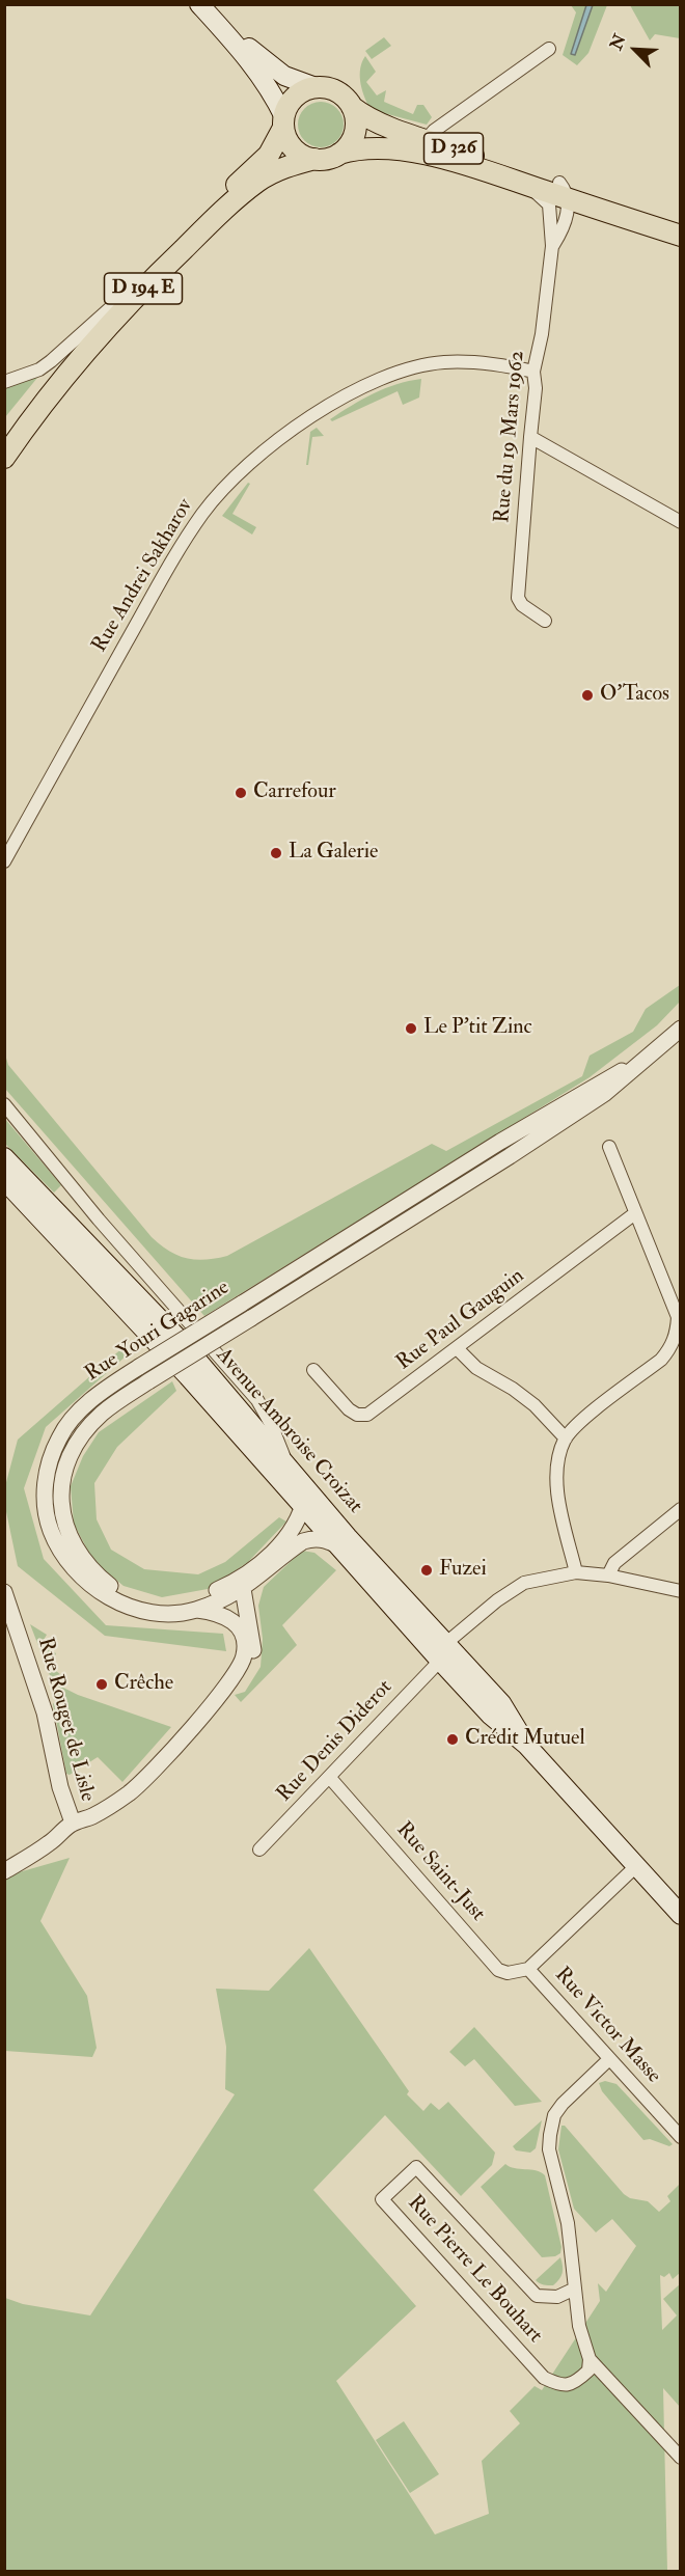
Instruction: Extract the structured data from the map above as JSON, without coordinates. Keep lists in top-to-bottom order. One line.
{"streets":{"main road":["D 326","D 194 E","Avenue Ambroise Croizat"],"street":["Rue du 19 Mars 1962","Rue Andrei Sakharov","Rue Paul Gauguin","Rue Youri Gagarine","Rue Rouget de Lisle","Rue Denis Diderot","Rue Saint-Just","Rue Victor Masse","Rue Pierre Le Bouhart"]},"crossings":[["D 326","D 194 E"],["D 326","Rue du 19 Mars 1962"],["Rue du 19 Mars 1962","Rue Andrei Sakharov"],["Rue Youri Gagarine","Avenue Ambroise Croizat"],["Avenue Ambroise Croizat","Rue Denis Diderot"],["Avenue Ambroise Croizat","Rue Victor Masse"],["Rue Denis Diderot","Rue Saint-Just"],["Rue Saint-Just","Rue Victor Masse"]],"places":["O'Tacos","Carrefour","La Galerie","Le P'tit Zinc","Fuzei","Crêche","Crédit Mutuel"],"north":"top left"}
